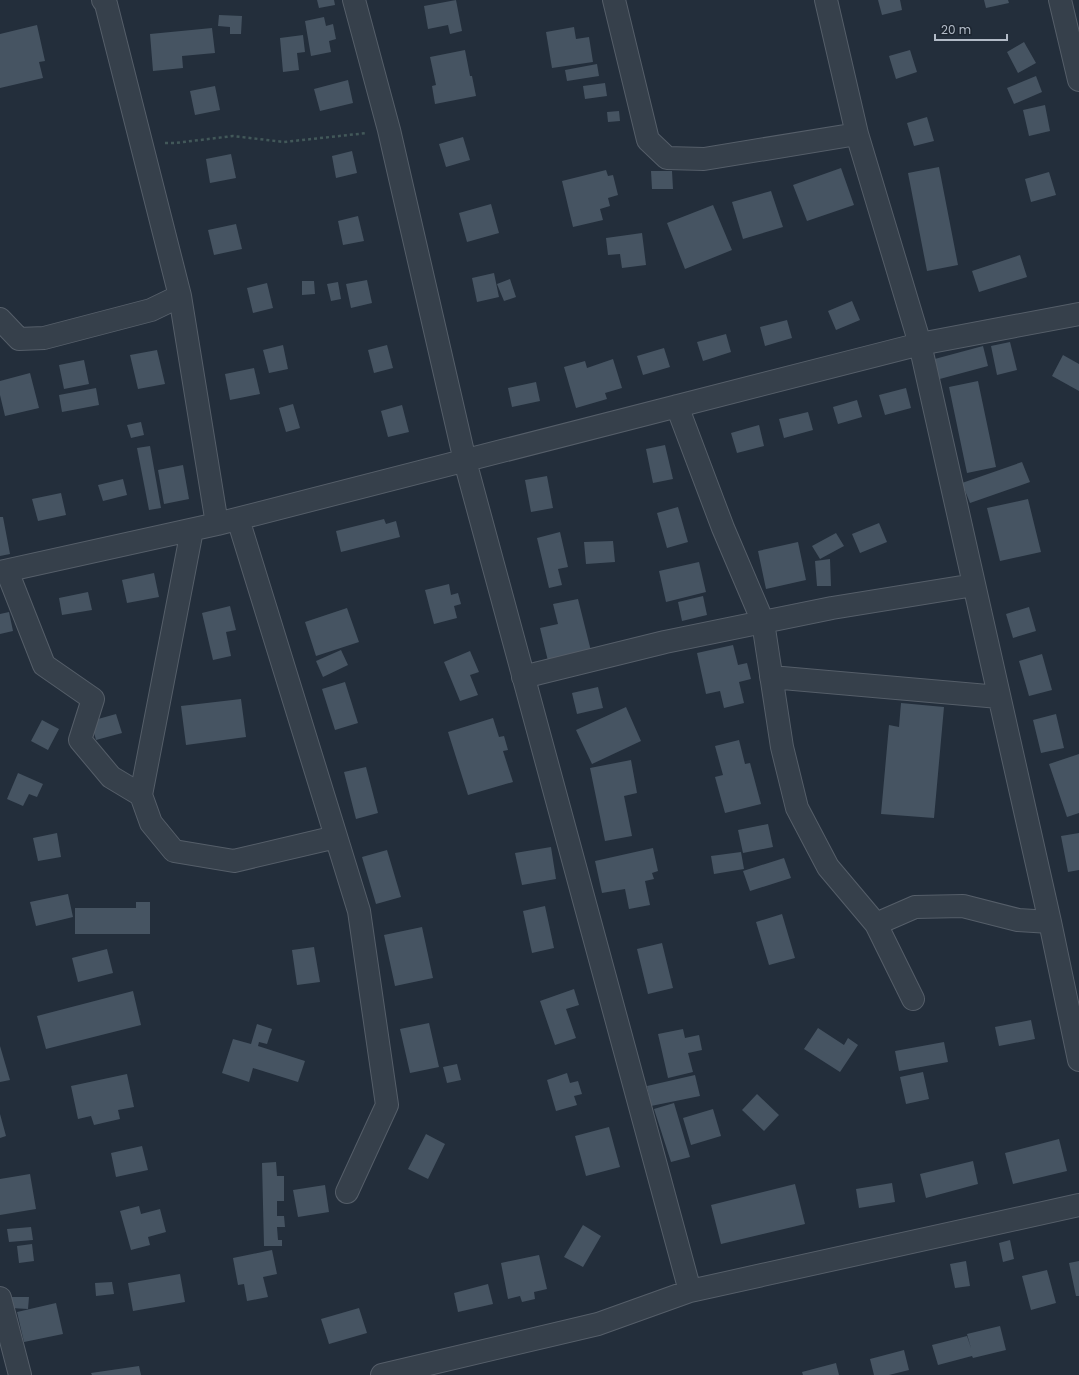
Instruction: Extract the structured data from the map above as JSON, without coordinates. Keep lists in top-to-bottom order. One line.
{"scale_bar":"20 m"}
